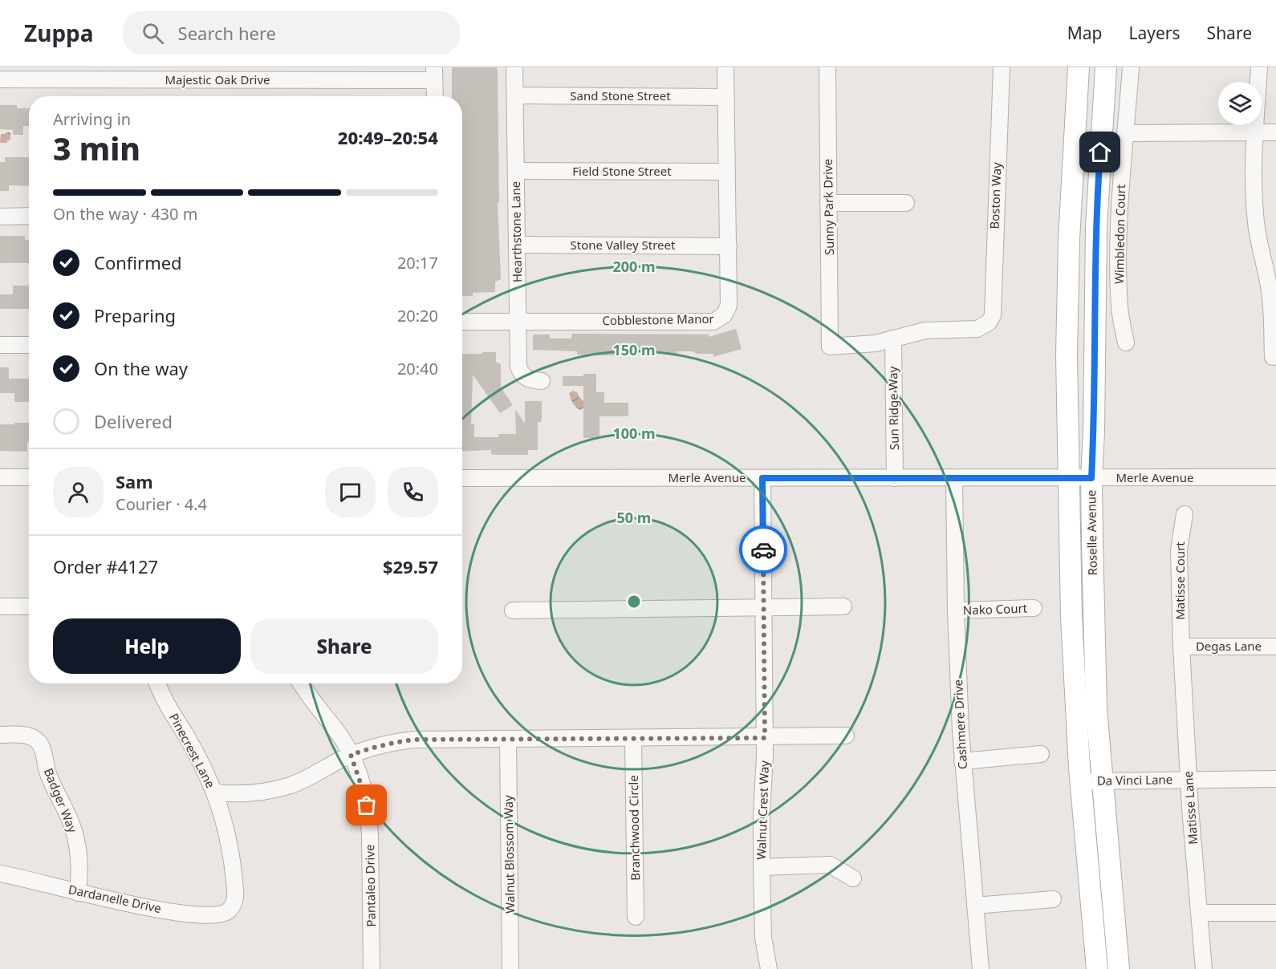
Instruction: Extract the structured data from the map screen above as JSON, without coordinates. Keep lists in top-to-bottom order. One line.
{"streets":{"main road":["Roselle Avenue"],"street":["Majestic Oak Drive","Sand Stone Street","Field Stone Street","Boston Way","Sunny Park Drive","Hearthstone Lane","Wimbledon Court","Stone Valley Street","Cobblestone Manor","Sun Ridge Way","Merle Avenue","Matisse Court","Nako Court","Degas Lane","Cashmere Drive","Pinecrest Lane","Da Vinci Lane","Badger Way","Matisse Lane","Walnut Crest Way","Branchwood Circle","Walnut Blossom Way","Pantaleo Drive","Dardanelle Drive"]},"crossings":[["Sand Stone Street","Hearthstone Lane"],["Sand Stone Street","Cobblestone Manor"],["Field Stone Street","Hearthstone Lane"],["Field Stone Street","Cobblestone Manor"],["Boston Way","Sunny Park Drive"],["Boston Way","Sun Ridge Way"],["Sunny Park Drive","Sun Ridge Way"],["Hearthstone Lane","Stone Valley Street"],["Hearthstone Lane","Cobblestone Manor"],["Stone Valley Street","Cobblestone Manor"],["Sun Ridge Way","Merle Avenue"],["Merle Avenue","Roselle Avenue"],["Merle Avenue","Cashmere Drive"],["Merle Avenue","Walnut Crest Way"],["Roselle Avenue","Da Vinci Lane"],["Matisse Court","Degas Lane"],["Matisse Court","Matisse Lane"],["Nako Court","Cashmere Drive"],["Degas Lane","Matisse Lane"],["Pinecrest Lane","Dardanelle Drive"],["Da Vinci Lane","Matisse Lane"],["Badger Way","Dardanelle Drive"]],"page":{"header":"Zuppa","search":"Search here","nav":["Map","Layers","Share"],"heading":["3 min","Arriving in","20:49–20:54"],"panel":["Sam","Courier · 4.4","Order #4127","$29.57"],"bar":"On the way · 430 m","list":[["Confirmed","20:17"],["Preparing","20:20"],["On the way","20:40"],"Delivered"],"buttons":["Help","Share"]},"rings":["200 m","150 m","100 m","50 m"]}
